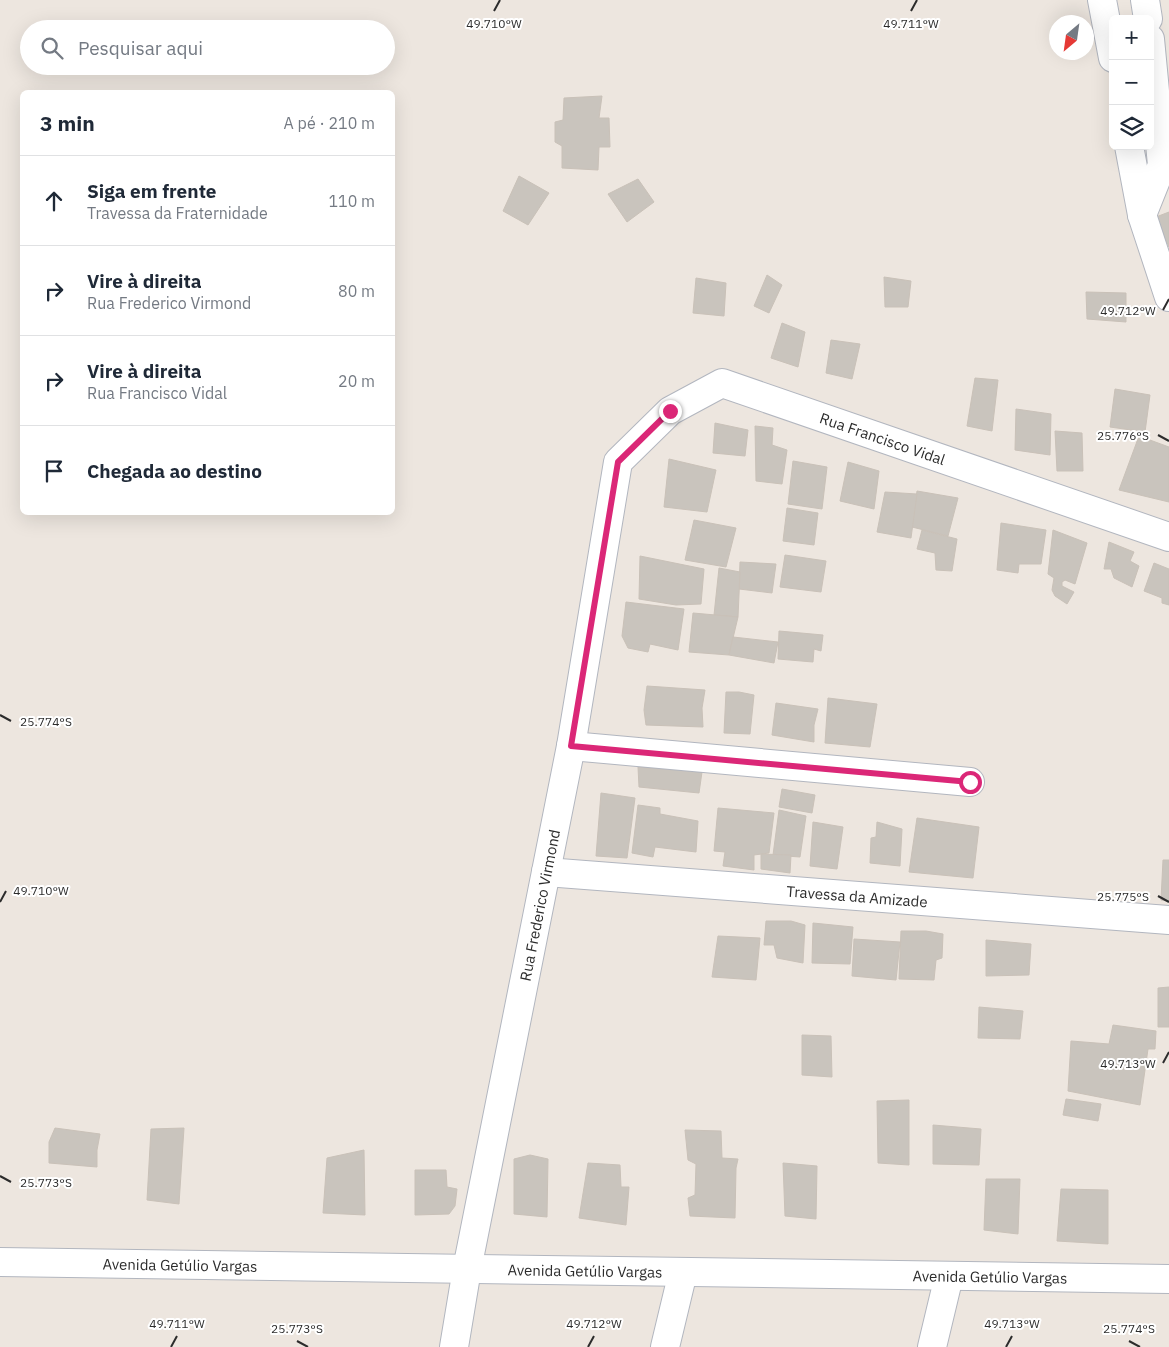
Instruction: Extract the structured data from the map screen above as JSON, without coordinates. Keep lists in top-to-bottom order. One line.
{"streets":{"street":["Rua Francisco Vidal","Travessa da Amizade","Rua Frederico Virmond","Avenida Getúlio Vargas"]},"crossings":[["Rua Francisco Vidal","Rua Frederico Virmond"],["Travessa da Amizade","Rua Frederico Virmond"],["Rua Frederico Virmond","Avenida Getúlio Vargas"]],"north":"bottom left","page":{"map_buttons":["+","−"],"search":"Pesquisar aqui","heading":["3 min","A pé · 210 m"],"list":[["Siga em frente","Travessa da Fraternidade","110 m"],["Vire à direita","Rua Frederico Virmond","80 m"],["Vire à direita","Rua Francisco Vidal","20 m"],"Chegada ao destino"]},"coordinates":["49.710°W","49.711°W","49.712°W","25.776°S","25.774°S","25.775°S","49.713°W","25.773°S"]}
